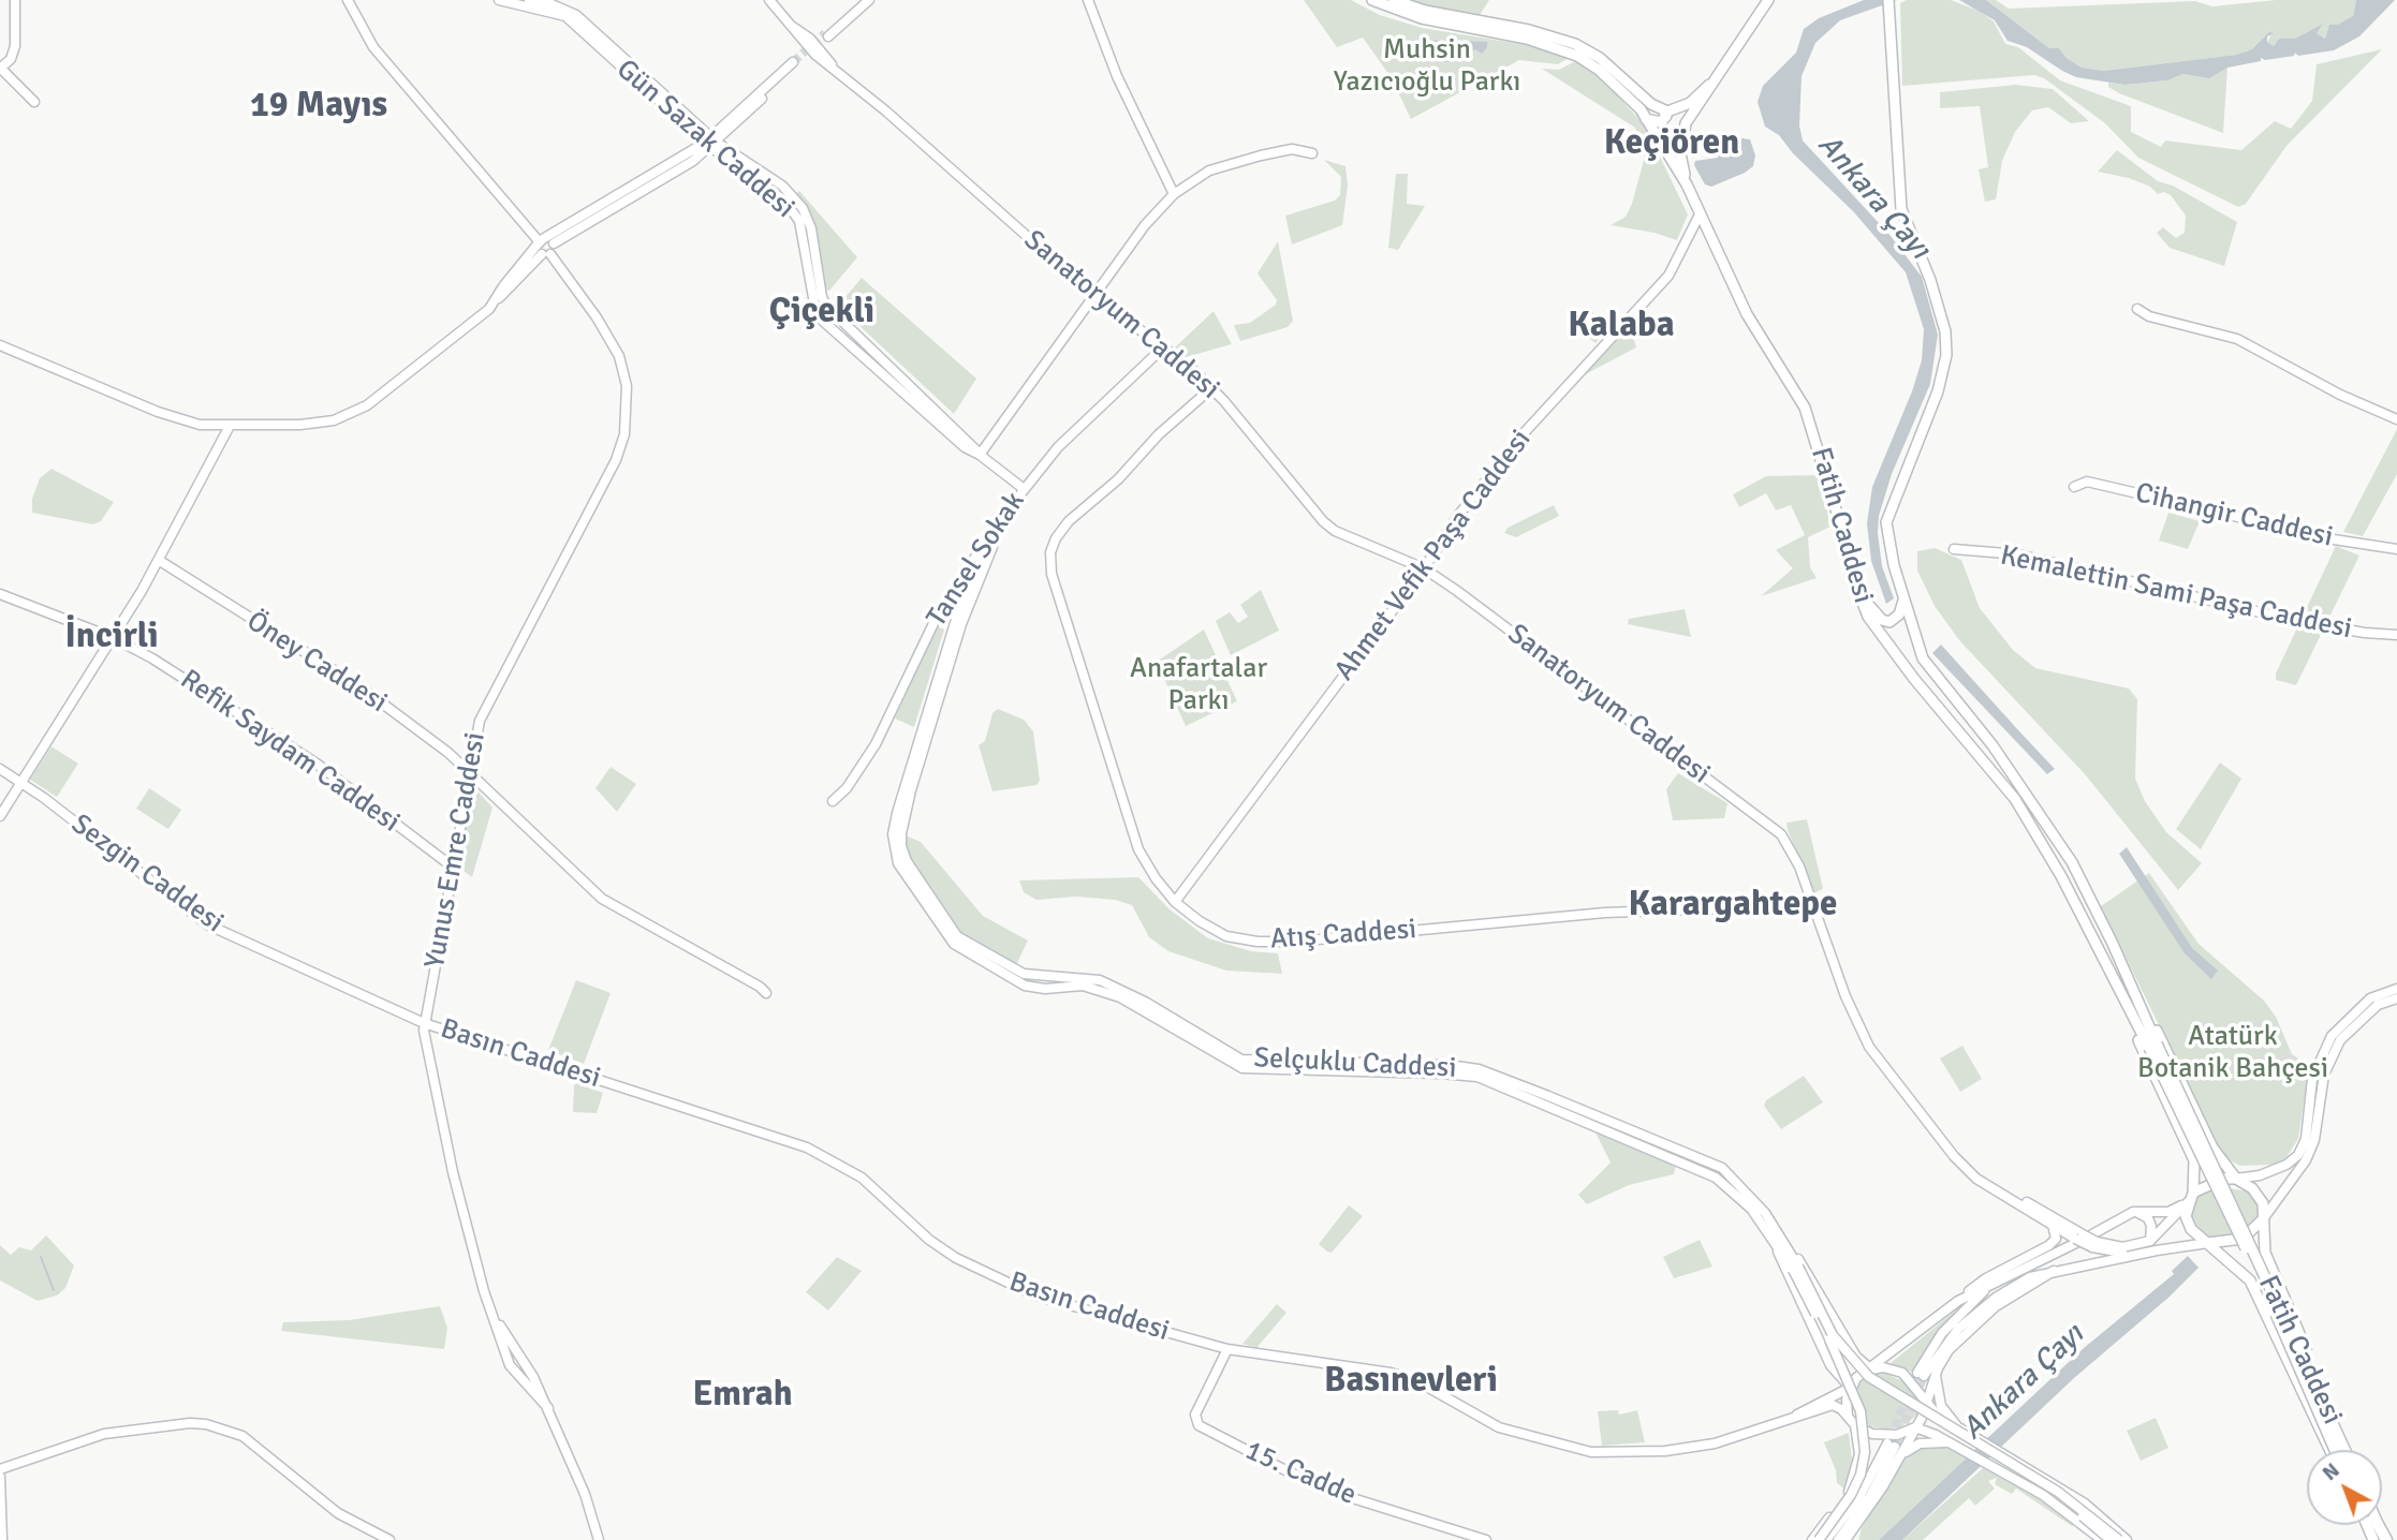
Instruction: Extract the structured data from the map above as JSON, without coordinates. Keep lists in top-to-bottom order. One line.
{"streets":{"main road":["Gün Sazak Caddesi","Sanatoryum Caddesi","Cihangir Caddesi","Fatih Caddesi","Ahmet Vefik Paşa Caddesi","Tansel Sokak","Kemalettin Sami Paşa Caddesi","Öney Caddesi","Refik Saydam Caddesi","Yunus Emre Caddesi","Sezgin Caddesi","Atış Caddesi","Basın Caddesi","Selçuklu Caddesi","15. Cadde"]},"crossings":[["Gün Sazak Caddesi","Tansel Sokak"],["Sanatoryum Caddesi","Ahmet Vefik Paşa Caddesi"],["Sanatoryum Caddesi","Tansel Sokak"],["Sanatoryum Caddesi","Atış Caddesi"],["Fatih Caddesi","Ahmet Vefik Paşa Caddesi"],["Ahmet Vefik Paşa Caddesi","Atış Caddesi"],["Tansel Sokak","Selçuklu Caddesi"],["Öney Caddesi","Yunus Emre Caddesi"],["Refik Saydam Caddesi","Yunus Emre Caddesi"],["Yunus Emre Caddesi","Sezgin Caddesi"],["Yunus Emre Caddesi","Basın Caddesi"],["Sezgin Caddesi","Basın Caddesi"],["Basın Caddesi","15. Cadde"]],"districts":["19 Mayıs","Keçiören","Çiçekli","Kalaba","İncirli","Karargahtepe","Basınevleri","Emrah"],"water":["Ankara Çayı"],"parks":["Muhsin Yazıcıoğlu Parkı","Anafartalar Parkı","Atatürk Botanik Bahçesi"],"north":"top left"}
